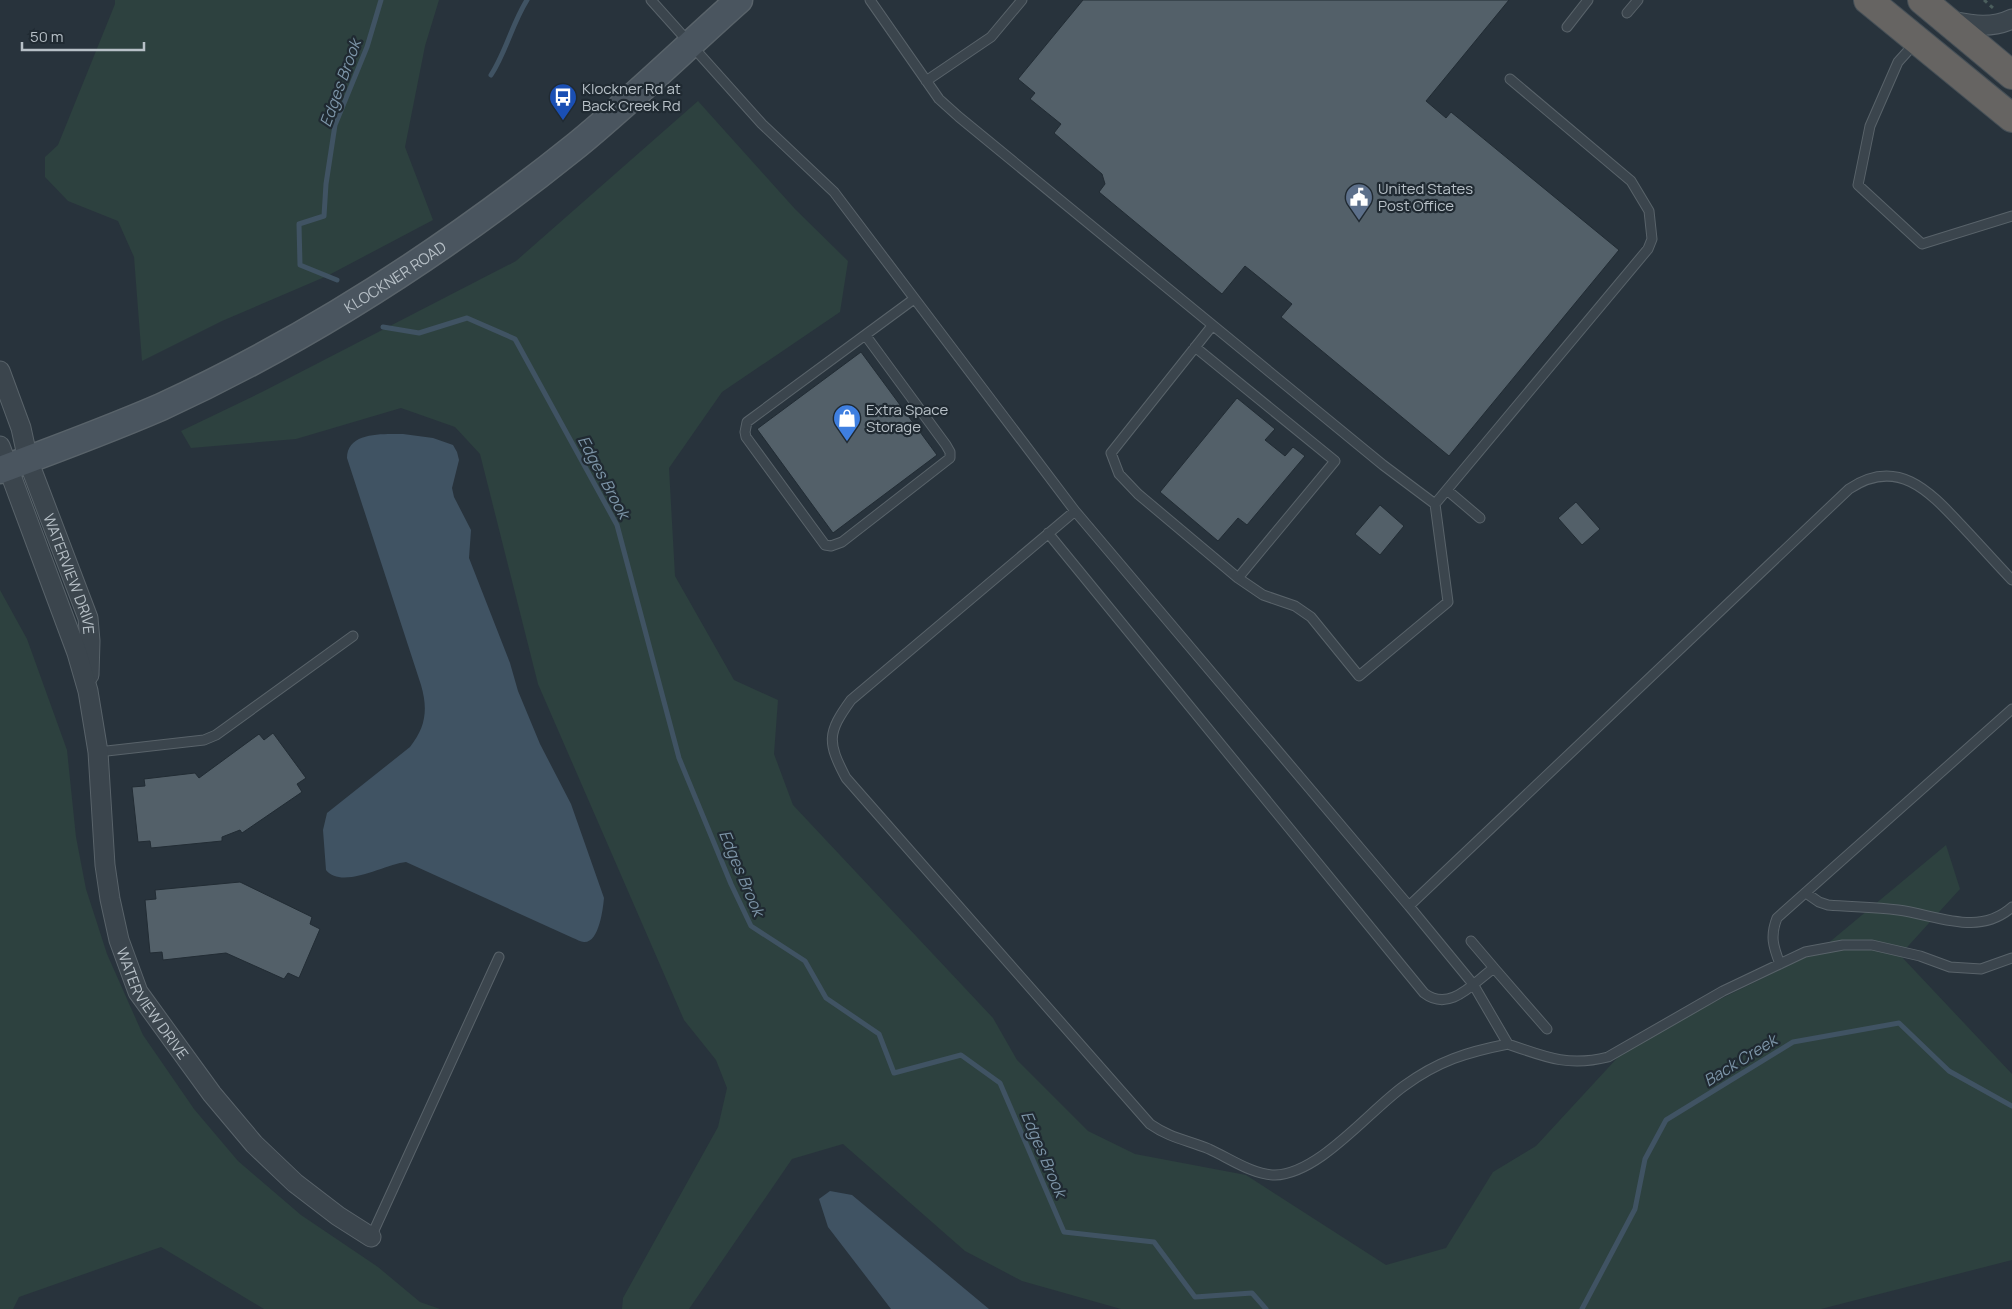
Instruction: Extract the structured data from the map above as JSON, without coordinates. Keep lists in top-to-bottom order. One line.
{"streets":{"main road":["KLOCKNER ROAD"],"street":["WATERVIEW DRIVE"]},"crossings":[["KLOCKNER ROAD","WATERVIEW DRIVE"]],"water":["Edges Brook","Back Creek"],"places":{"bus stop":["Klockner Rd at Back Creek Rd"],"public building":["United States Post Office"],"shop":["Extra Space Storage"]},"scale_bar":"50 m"}
